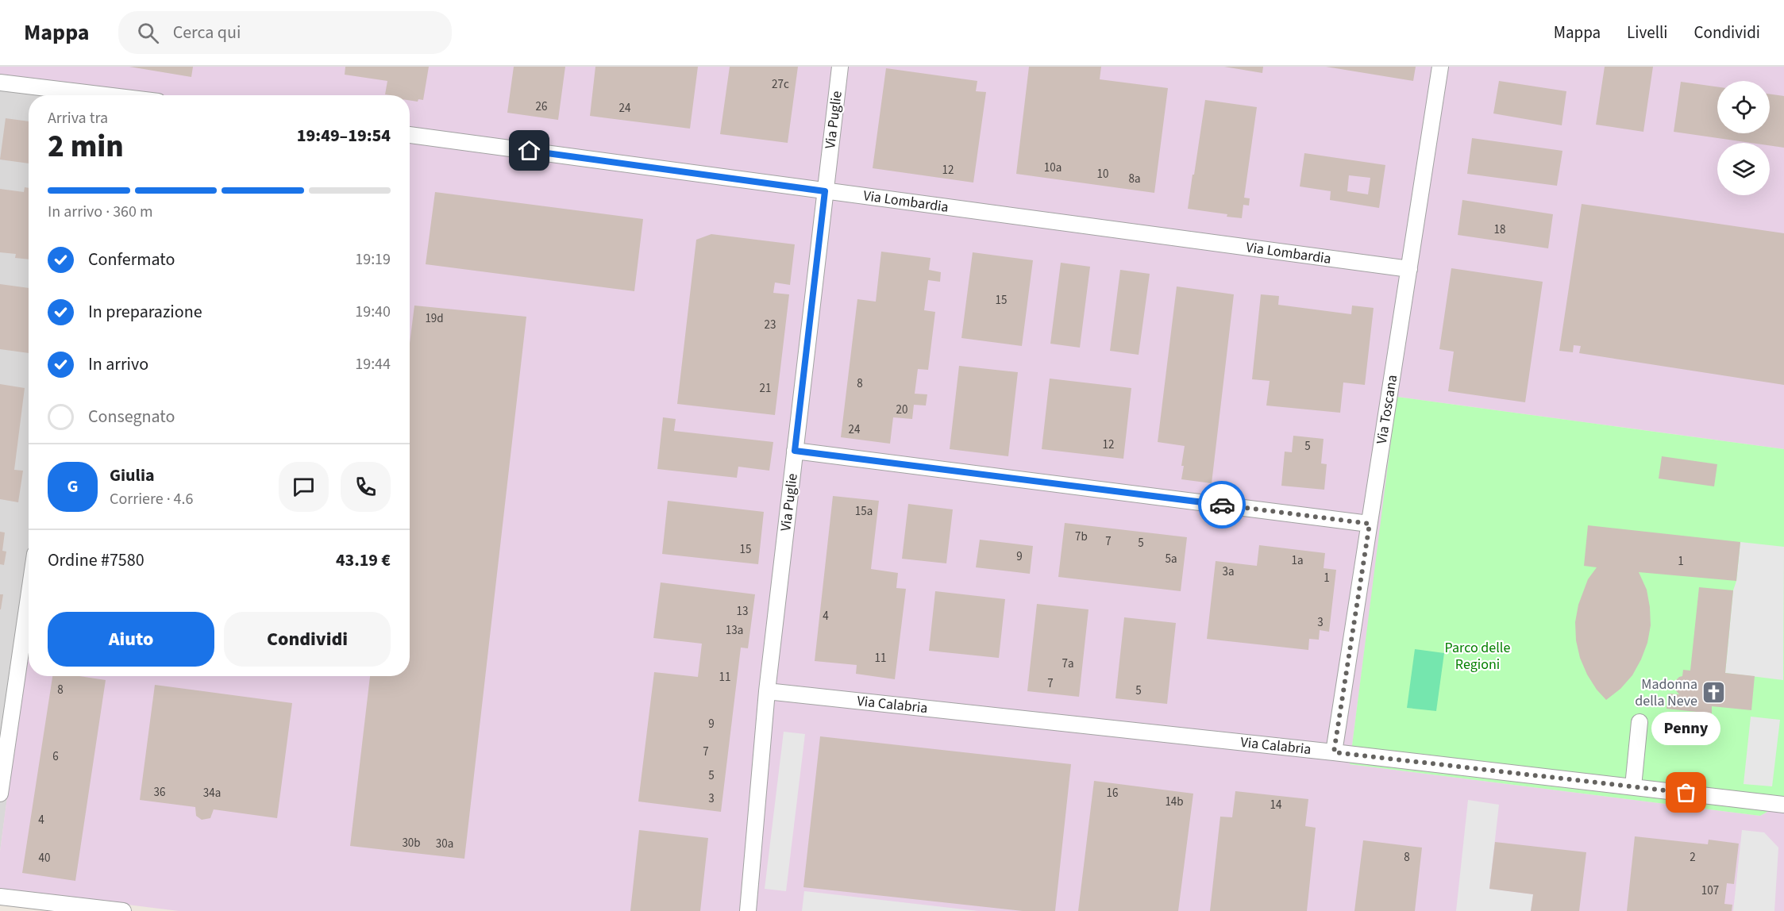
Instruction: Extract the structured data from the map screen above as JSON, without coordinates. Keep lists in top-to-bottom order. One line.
{"streets":{"street":["Via Puglie","Via Lombardia","Via Toscana","Via Calabria"]},"crossings":[["Via Puglie","Via Lombardia"],["Via Puglie","Via Calabria"],["Via Lombardia","Via Toscana"],["Via Toscana","Via Calabria"]],"parks":["Parco delle Regioni"],"places":{"church":["Madonna della Neve"],"other":["Penny"]},"house_numbers":["27c","26","24","10a","12","10","8a","18","15","19d","23","8","21","20","24","12","5","15a","7b","7","5","15","9","5a","1a","1","3a","1","13","4","3","13a","11","7a","11","7","8","5","9","7","6","5","36","34a","16","3","14b","14","4","30b","30a","8","2","40","107"],"page":{"header":"Mappa","search":"Cerca qui","nav":["Mappa","Livelli","Condividi"],"heading":["2 min","Arriva tra","19:49–19:54"],"panel":["Giulia","Corriere · 4.6","Ordine #7580","43.19 €"],"bar":"In arrivo · 360 m","list":[["Confermato","19:19"],["In preparazione","19:40"],["In arrivo","19:44"],"Consegnato"],"round":"G","buttons":["Aiuto","Condividi"],"bubble":"Penny"}}
